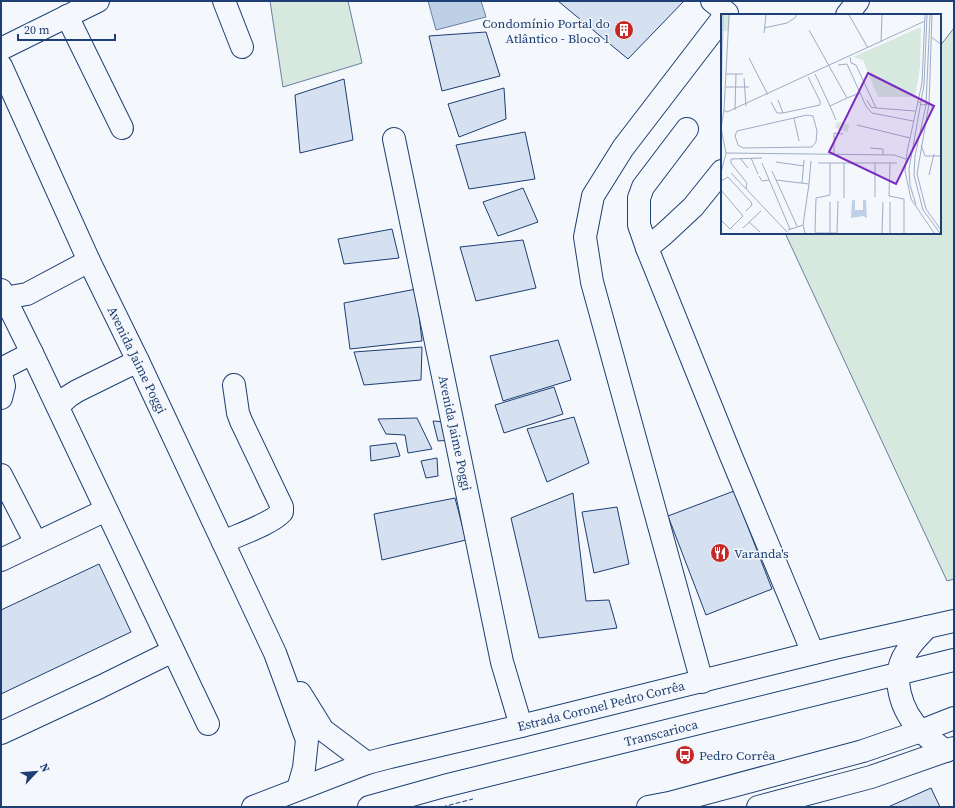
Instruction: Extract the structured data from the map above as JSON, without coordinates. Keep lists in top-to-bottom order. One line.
{"streets":{"street":["Avenida Jaime Poggi","Estrada Coronel Pedro Corrêa","Transcarioca"]},"crossings":[["Avenida Jaime Poggi","Estrada Coronel Pedro Corrêa"]],"places":{"building":["Condomínio Portal do Atlântico - Bloco 1"],"restaurant":["Varanda's"],"bus stop":["Pedro Corrêa"]},"scale_bar":"20 m","north":"top right"}
